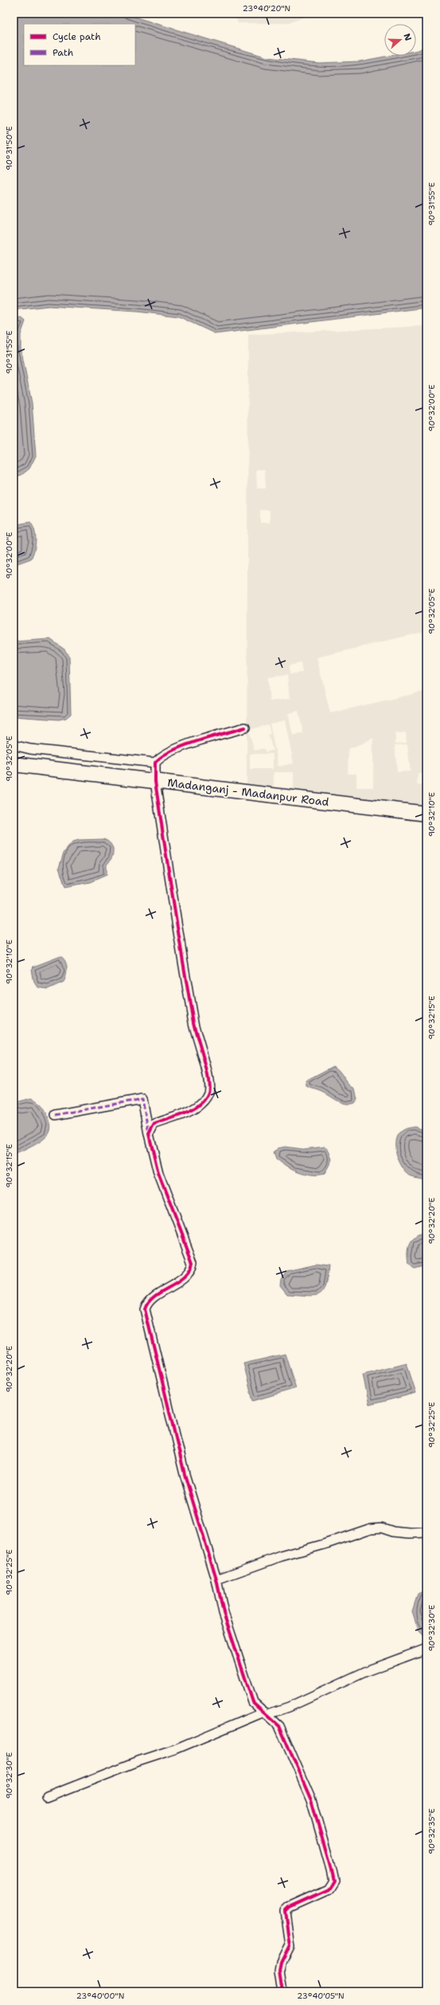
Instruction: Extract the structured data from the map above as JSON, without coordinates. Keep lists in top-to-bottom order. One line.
{"streets":{"main road":["Madanganj - Madanpur Road"]},"legend":["Cycle path","Path"],"north":"right","coordinates":["23°40'20\"N","90°31'50\"E","90°31'55\"E","90°32'00\"E","90°32'05\"E","90°32'10\"E","90°32'15\"E","90°32'20\"E","90°32'25\"E","90°32'30\"E","90°32'35\"E","23°40'00\"N","23°40'05\"N"]}
